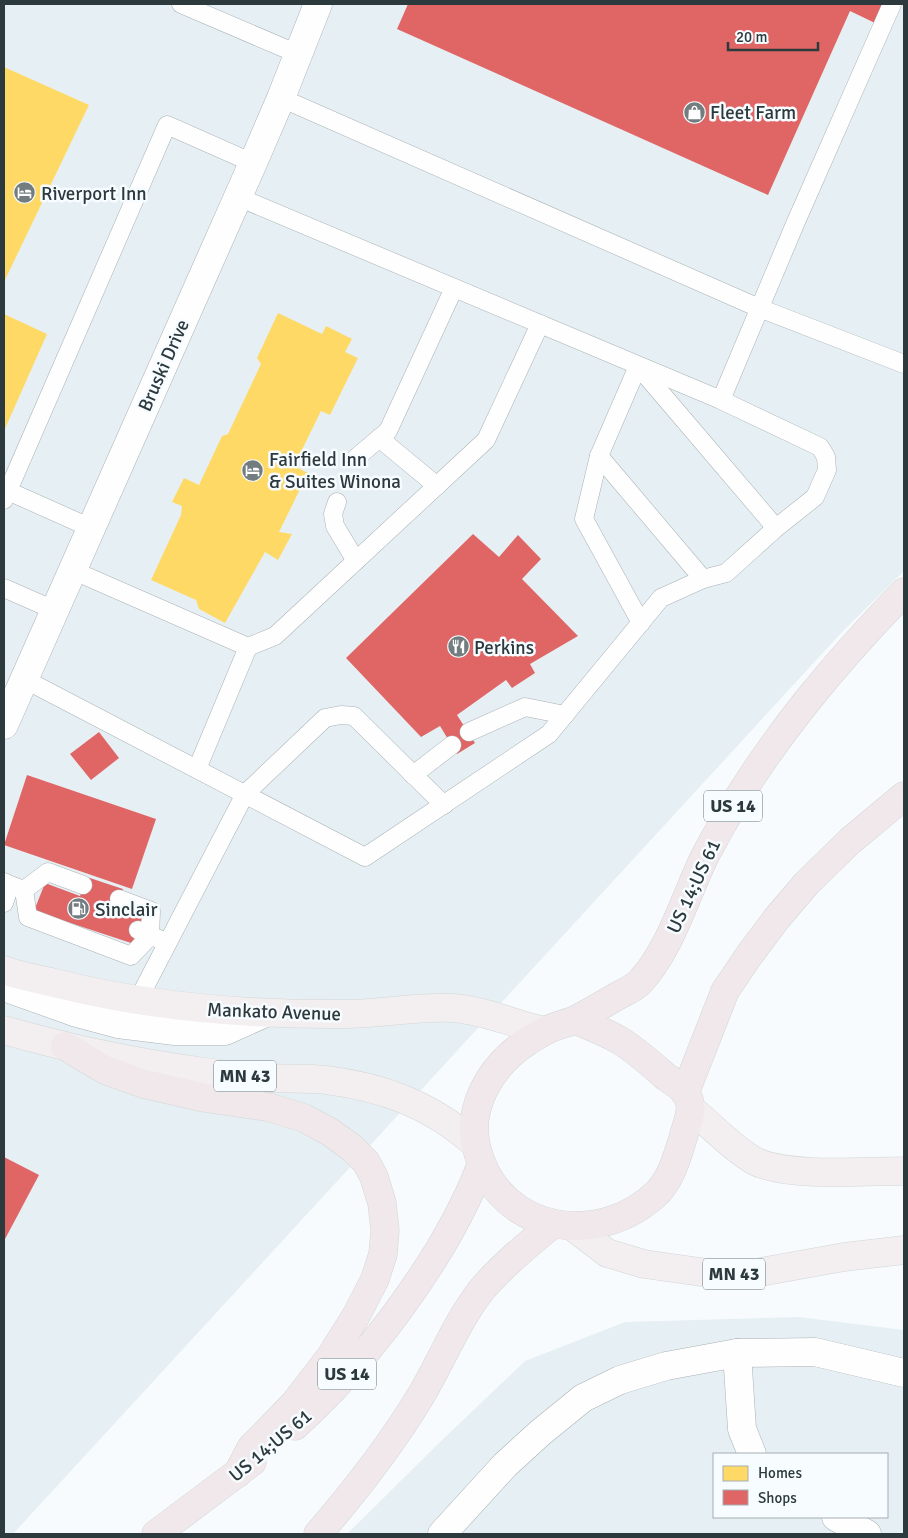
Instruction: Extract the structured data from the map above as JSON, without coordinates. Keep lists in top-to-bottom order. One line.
{"streets":{"highway":["US 14","US 14;US 61"],"main road":["Mankato Avenue","MN 43"],"street":["Bruski Drive"]},"crossings":[["US 14;US 61","Mankato Avenue"],["US 14;US 61","MN 43"]],"places":{"shop":["Fleet Farm"],"hotel":["Riverport Inn","Fairfield Inn & Suites Winona"],"restaurant":["Perkins"],"fuel station":["Sinclair"]},"legend":["Homes","Shops"],"scale_bar":"20 m"}
